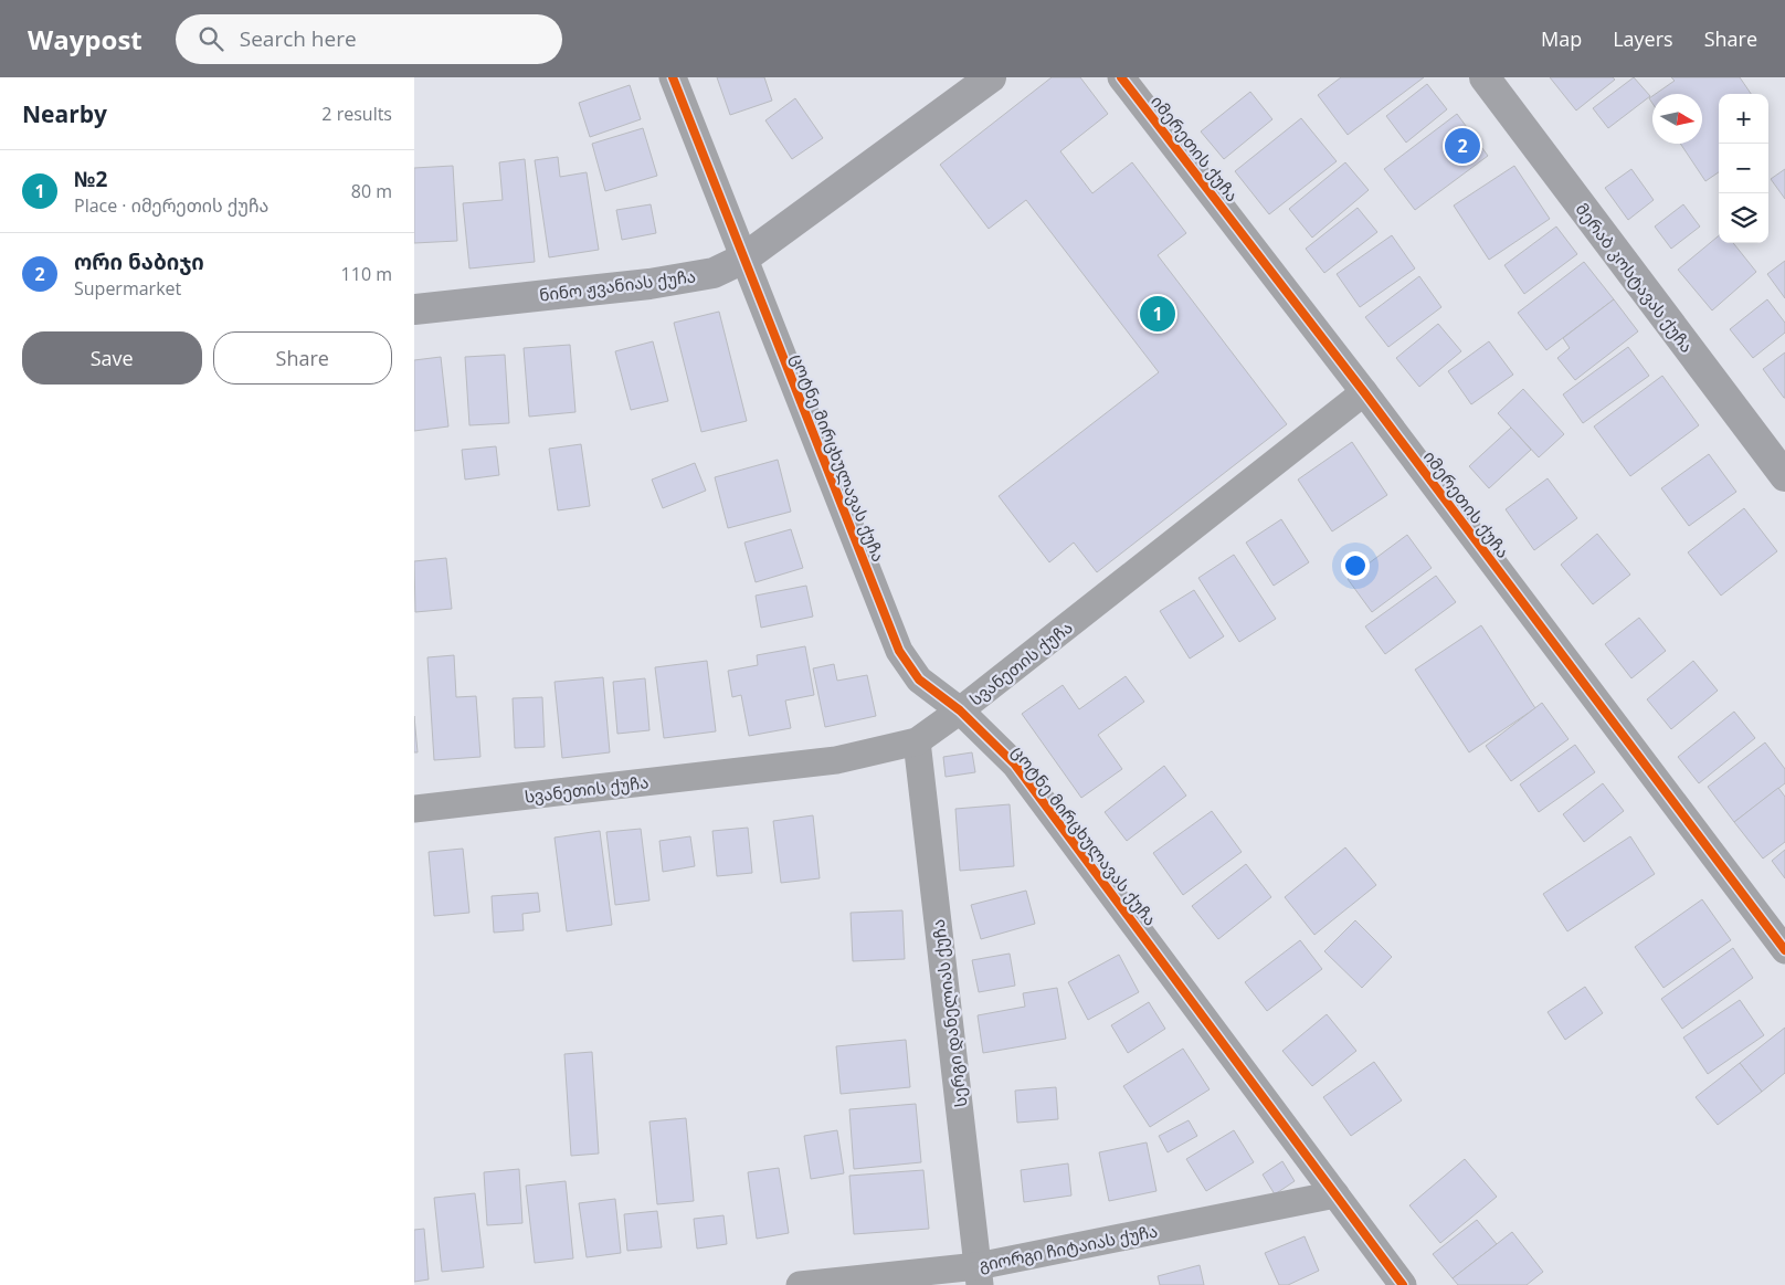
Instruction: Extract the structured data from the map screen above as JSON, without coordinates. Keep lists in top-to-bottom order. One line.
{"streets":{"street":["იმერეთის ქუჩა","მერაბ კოსტავას ქუჩა","ნინო ჟვანიას ქუჩა","ცოტნე მირცხულავას ქუჩა","სვანეთის ქუჩა","სერგი დანელიას ქუჩა","გიორგი ჩიტაიას ქუჩა"]},"crossings":[["იმერეთის ქუჩა","სვანეთის ქუჩა"],["ნინო ჟვანიას ქუჩა","ცოტნე მირცხულავას ქუჩა"],["ცოტნე მირცხულავას ქუჩა","სვანეთის ქუჩა"],["ცოტნე მირცხულავას ქუჩა","გიორგი ჩიტაიას ქუჩა"],["სვანეთის ქუჩა","სერგი დანელიას ქუჩა"],["სერგი დანელიას ქუჩა","გიორგი ჩიტაიას ქუჩა"]],"north":"right","page":{"header":"Waypost","search":"Search here","nav":["Map","Layers","Share"],"heading":["Nearby","2 results"],"map_buttons":["+","−"],"pins":["2","1"],"list":[{"mark":"1","name":"№2","note":"Place · იმერეთის ქუჩა","value":"80 m"},{"mark":"2","name":"ორი ნაბიჯი","note":"Supermarket","value":"110 m"}],"buttons":["Save","Share"]}}
